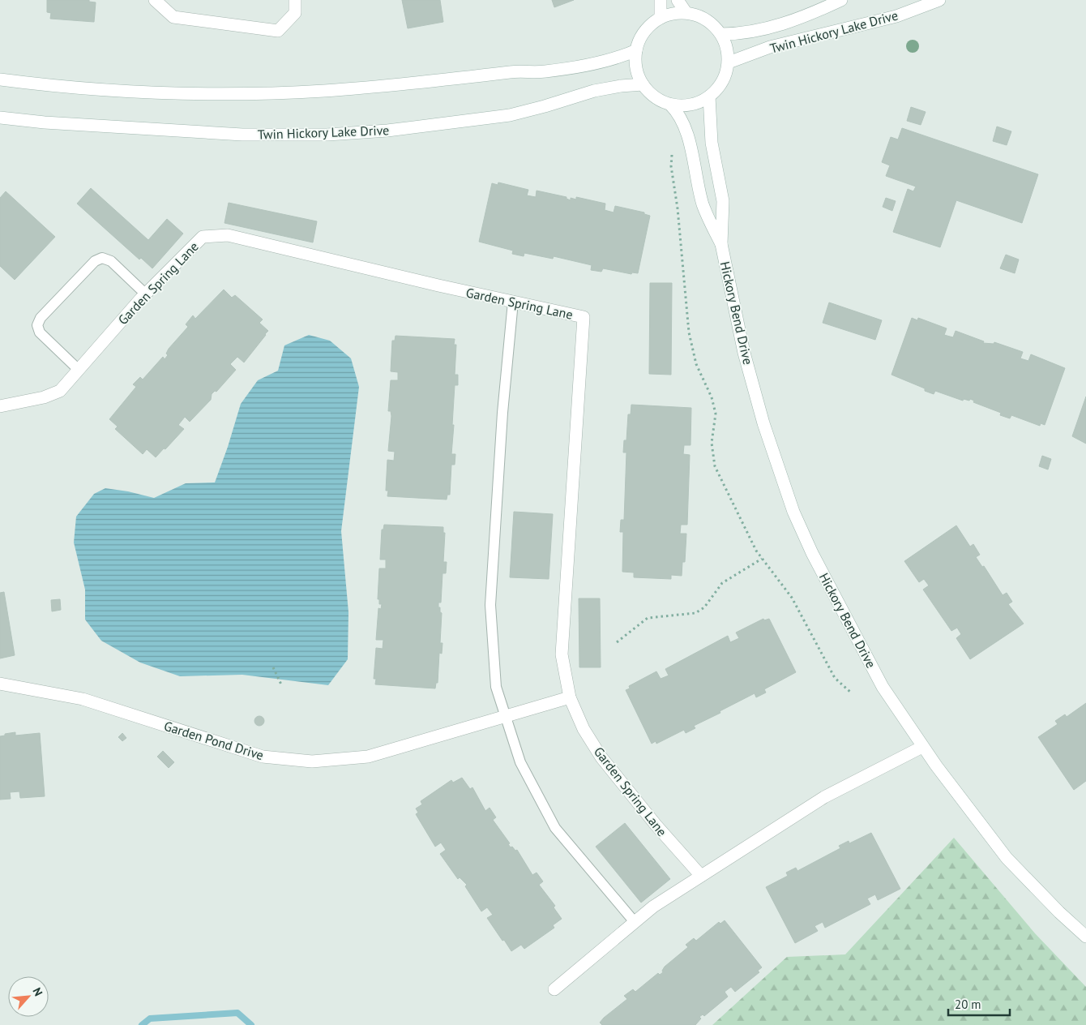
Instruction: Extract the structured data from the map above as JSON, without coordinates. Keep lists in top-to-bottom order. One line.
{"streets":{"street":["Twin Hickory Lake Drive","Garden Spring Lane","Hickory Bend Drive","Garden Pond Drive"]},"crossings":[["Twin Hickory Lake Drive","Hickory Bend Drive"],["Garden Spring Lane","Garden Pond Drive"]],"scale_bar":"20 m","north":"top right"}
